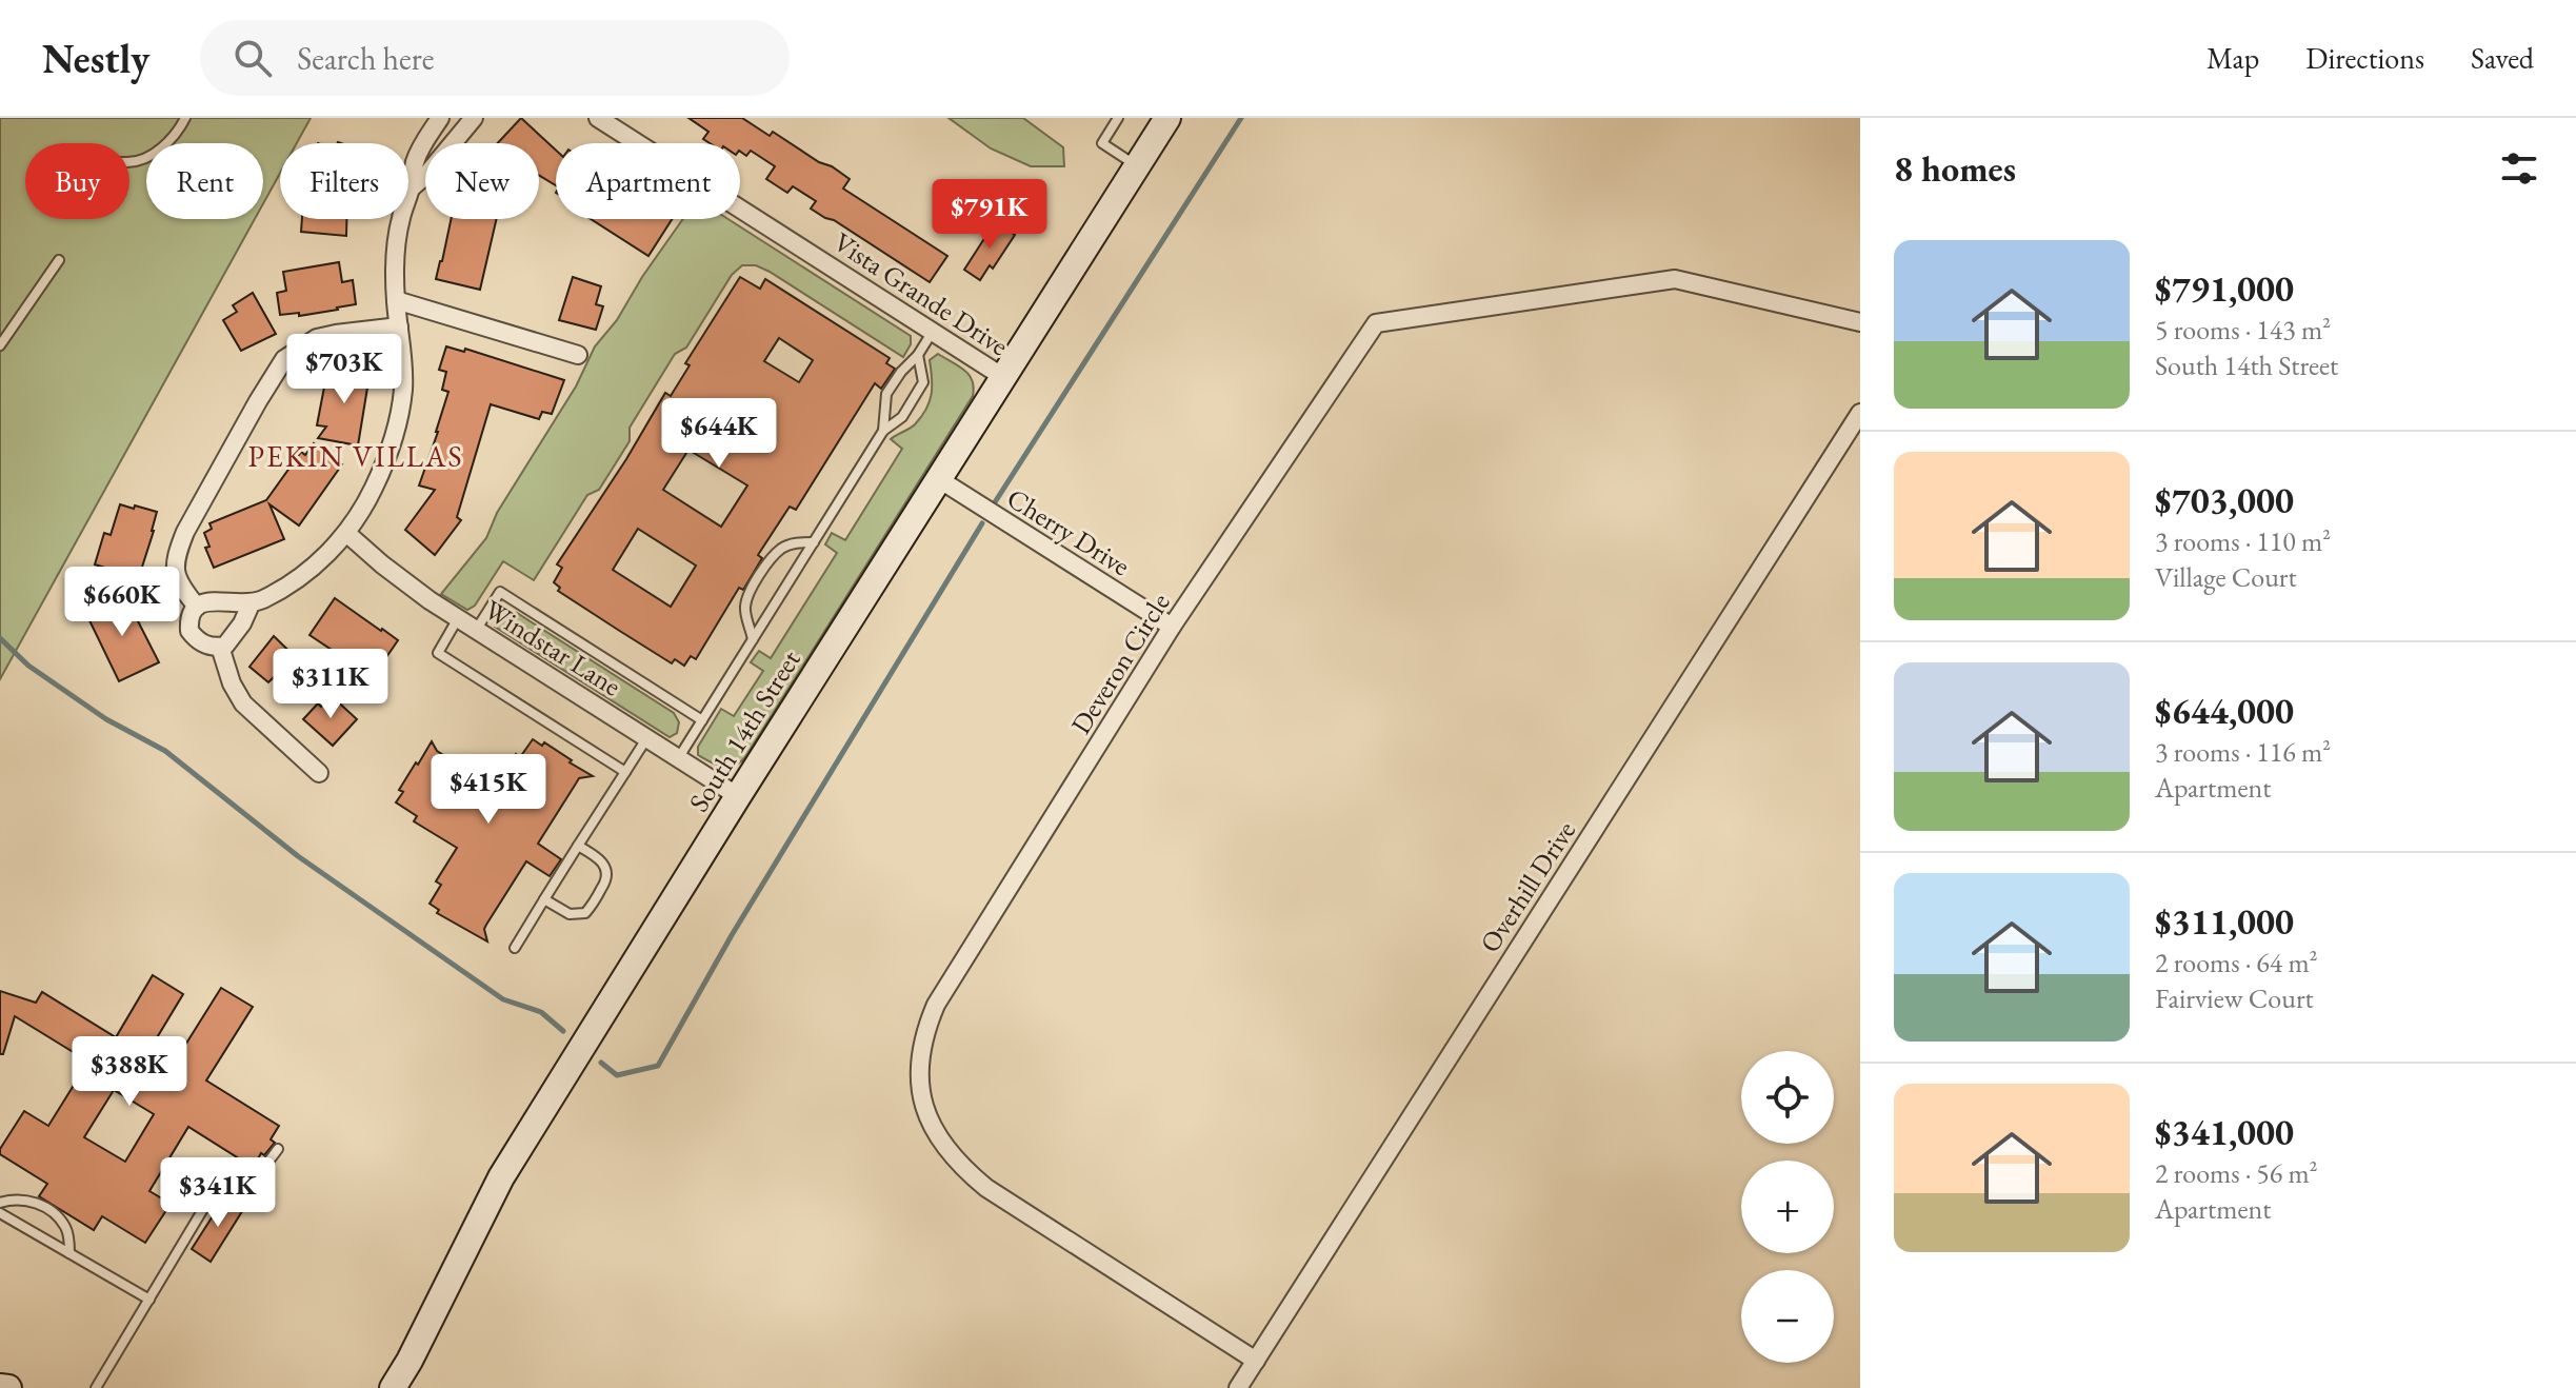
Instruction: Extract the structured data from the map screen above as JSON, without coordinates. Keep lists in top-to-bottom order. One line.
{"streets":{"main road":["South 14th Street"],"street":["Vista Grande Drive","Cherry Drive","Windstar Lane","Deveron Circle","Overhill Drive"]},"crossings":[["Vista Grande Drive","South 14th Street"],["Cherry Drive","Deveron Circle"],["Cherry Drive","South 14th Street"],["Windstar Lane","South 14th Street"],["Deveron Circle","Overhill Drive"]],"districts":["PEKIN VILLAS"],"page":{"header":"Nestly","search":"Search here","nav":["Map","Directions","Saved"],"heading":"8 homes","chip":["Buy","Rent","Filters","New","Apartment"],"price":["$791K","$703K","$644K","$660K","$311K","$415K","$388K","$341K"],"list":[{"name":"$791,000","note":"5 rooms · 143 m² · South 14th Street"},{"name":"$703,000","note":"3 rooms · 110 m² · Village Court"},{"name":"$644,000","note":"3 rooms · 116 m² · Apartment"},{"name":"$311,000","note":"2 rooms · 64 m² · Fairview Court"},{"name":"$341,000","note":"2 rooms · 56 m² · Apartment"}],"map_buttons":["+","−"]}}
